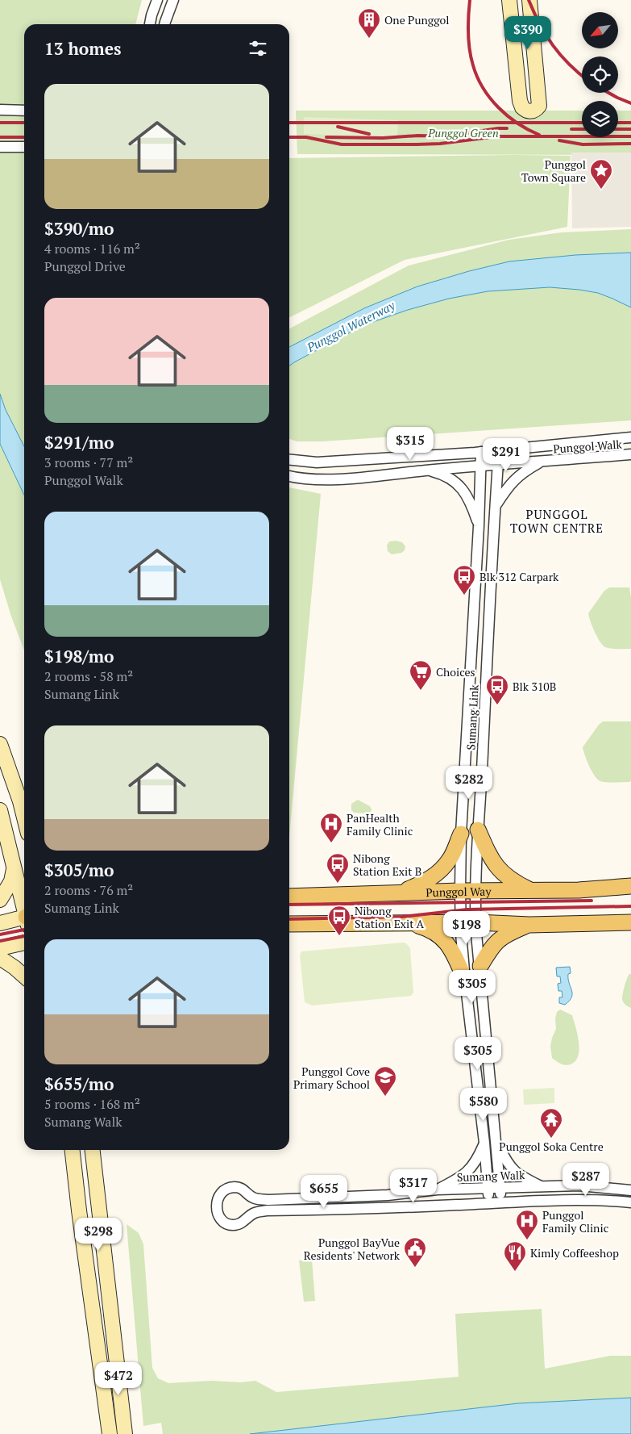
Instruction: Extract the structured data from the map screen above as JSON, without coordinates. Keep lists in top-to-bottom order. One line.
{"streets":{"main road":["Punggol Way"],"street":["Punggol Walk","Sumang Link","Sumang Walk"]},"crossings":[["Punggol Walk","Sumang Link"],["Sumang Link","Punggol Way"],["Sumang Link","Sumang Walk"]],"districts":["PUNGGOL TOWN CENTRE"],"water":["Punggol Waterway"],"parks":["Punggol Green"],"places":{"building":["One Punggol"],"place":["Punggol Town Square"],"bus stop":["Blk 312 Carpark","Blk 310B","Nibong Station Exit B","Nibong Station Exit A"],"supermarket":["Choices"],"hospital":["PanHealth Family Clinic","Punggol Family Clinic"],"school or university":["Punggol Cove Primary School"],"temple":["Punggol Soka Centre"],"public building":["Punggol BayVue Residents' Network"],"restaurant":["Kimly Coffeeshop"]},"north":"bottom left","page":{"price":["$390","$315","$291","$282","$198","$305","$305","$580","$287","$317","$655","$298","$472"],"heading":"13 homes","list":[{"name":"$390/mo","note":"4 rooms · 116 m² · Punggol Drive"},{"name":"$291/mo","note":"3 rooms · 77 m² · Punggol Walk"},{"name":"$198/mo","note":"2 rooms · 58 m² · Sumang Link"},{"name":"$305/mo","note":"2 rooms · 76 m² · Sumang Link"},{"name":"$655/mo","note":"5 rooms · 168 m² · Sumang Walk"}]}}
